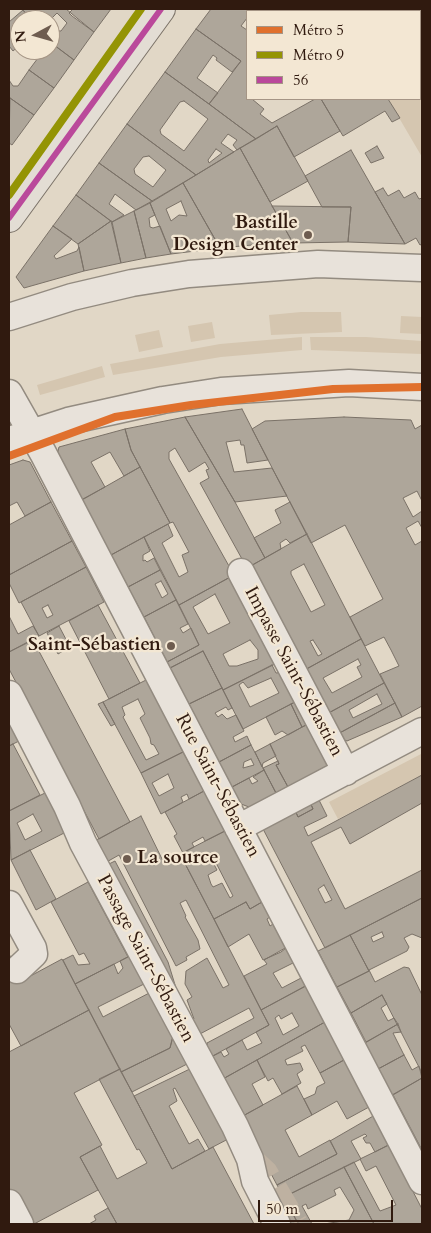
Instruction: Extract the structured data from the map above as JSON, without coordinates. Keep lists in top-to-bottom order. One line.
{"streets":{"street":["Impasse Saint-Sébastien","Rue Saint-Sébastien","Passage Saint-Sébastien"]},"places":["Bastille Design Center","Saint-Sébastien","La source"],"lines":["metro line 9","transit line 56","metro line 5"],"legend":["Métro 5","Métro 9","56"],"scale_bar":"50 m","north":"left"}
